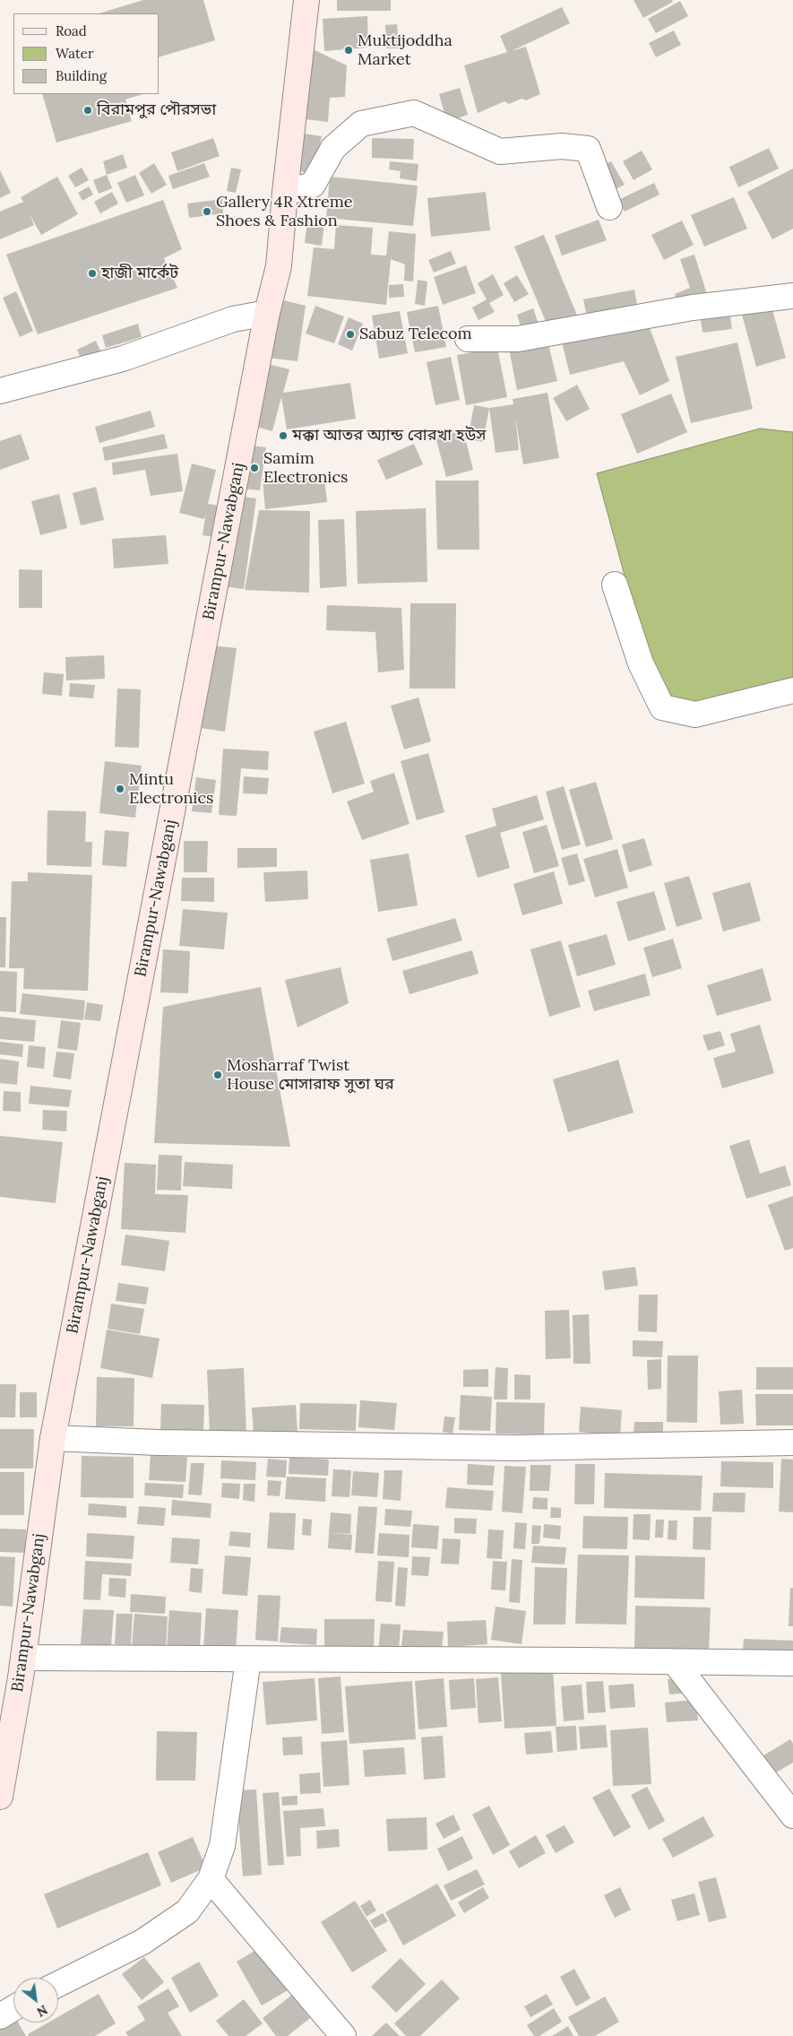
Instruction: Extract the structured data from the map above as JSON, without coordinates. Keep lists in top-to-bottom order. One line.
{"streets":{"main road":["Birampur-Nawabganj"]},"places":["Muktijoddha Market","বিরামপুর পৌরসভা","Gallery 4R Xtreme Shoes & Fashion","হাজী মার্কেট","Sabuz Telecom","মক্কা আতর অ্যান্ড বোরখা হউস","Samim Electronics","Mintu Electronics","Mosharraf Twist House মোসারাফ সুতা ঘর"],"legend":["Road","Water","Building"],"north":"bottom right"}
